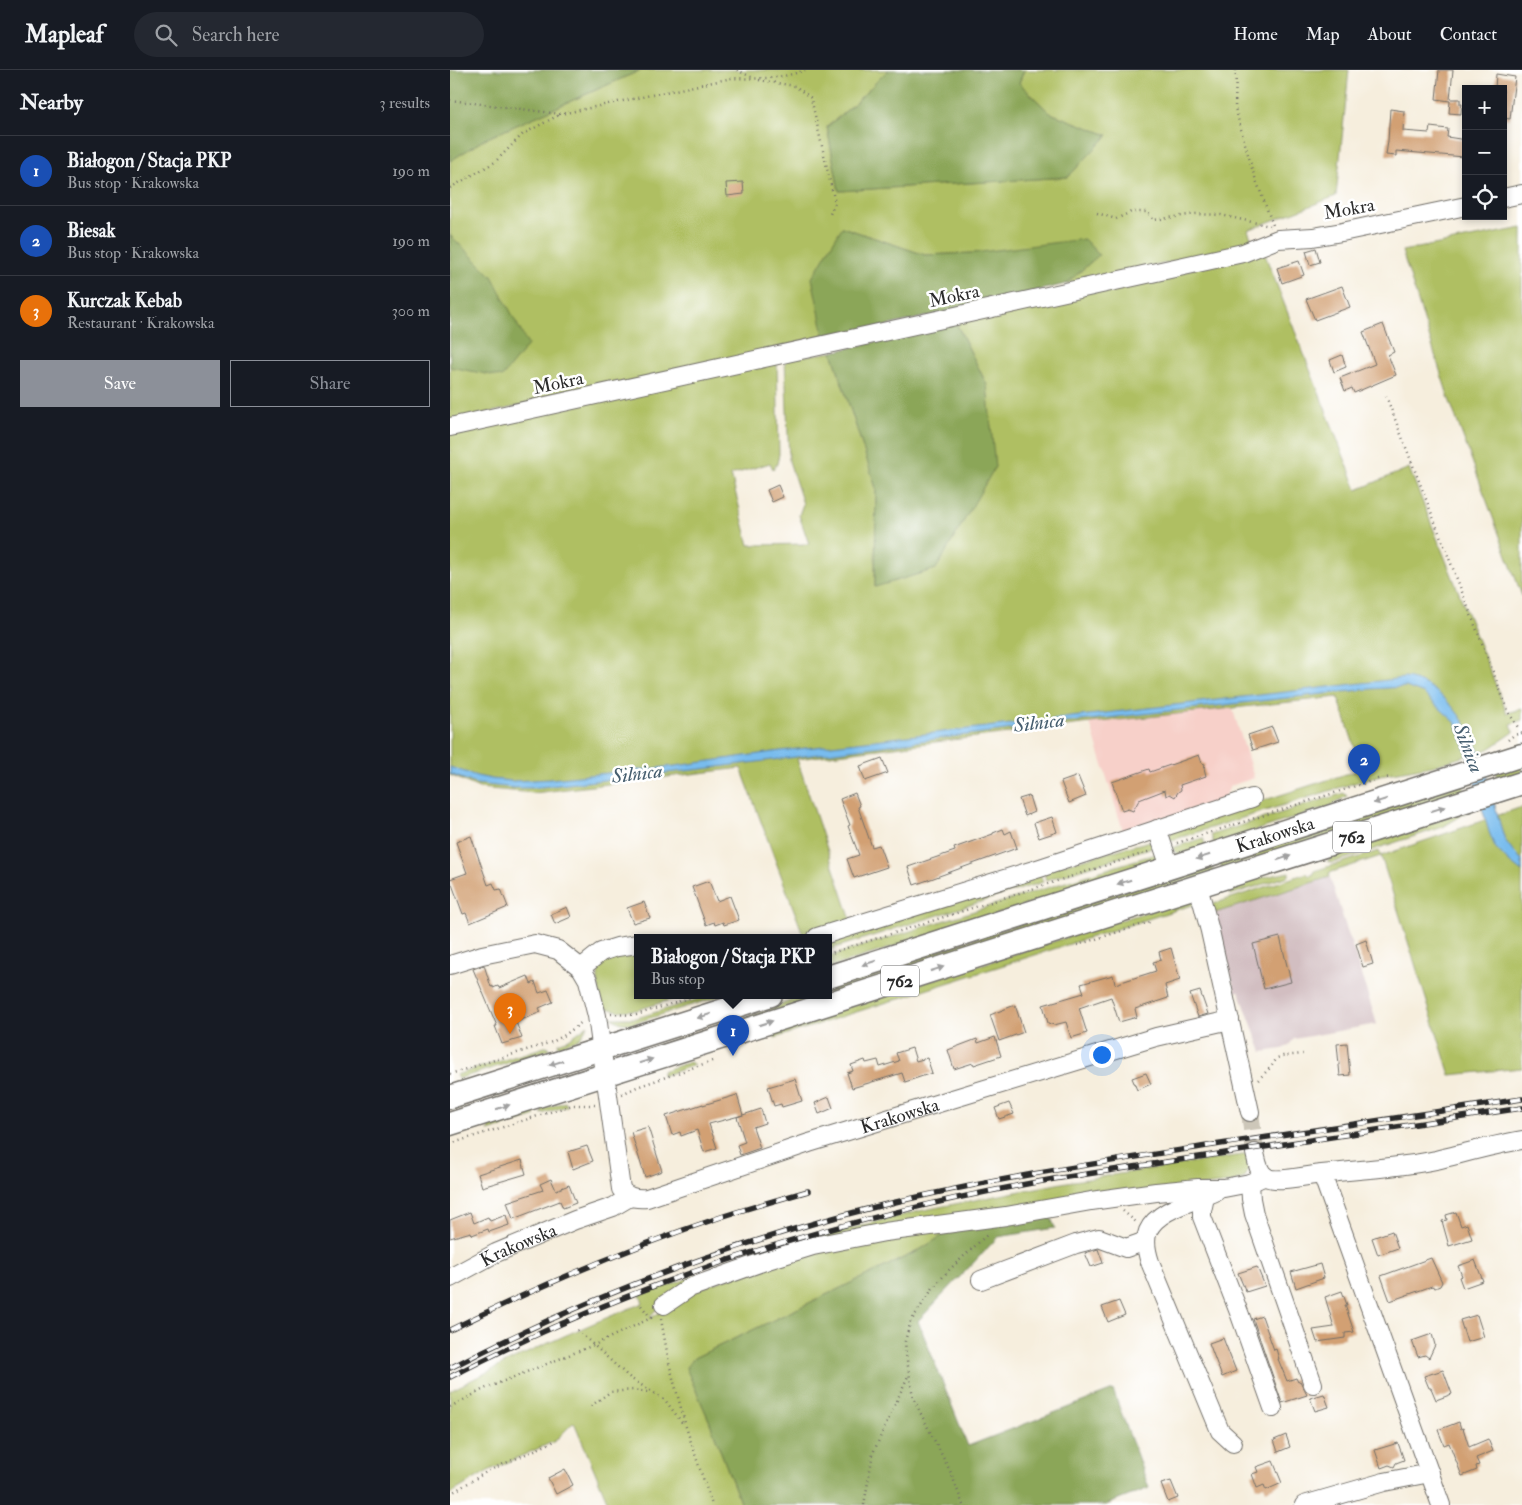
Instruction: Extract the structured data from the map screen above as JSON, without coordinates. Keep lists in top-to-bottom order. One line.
{"streets":{"main road":["Krakowska","762"],"street":["Mokra"]},"water":["Silnica"],"page":{"header":"Mapleaf","search":"Search here","nav":["Home","Map","About","Contact"],"heading":["Nearby","3 results"],"map_buttons":["+","−"],"list":[{"mark":"1","name":"Białogon / Stacja PKP","note":"Bus stop · Krakowska","value":"190 m"},{"mark":"2","name":"Biesak","note":"Bus stop · Krakowska","value":"190 m"},{"mark":"3","name":"Kurczak Kebab","note":"Restaurant · Krakowska","value":"300 m"}],"buttons":["Save","Share"],"pins":["2","3","1"],"popup":["Białogon / Stacja PKP","Bus stop"]}}
